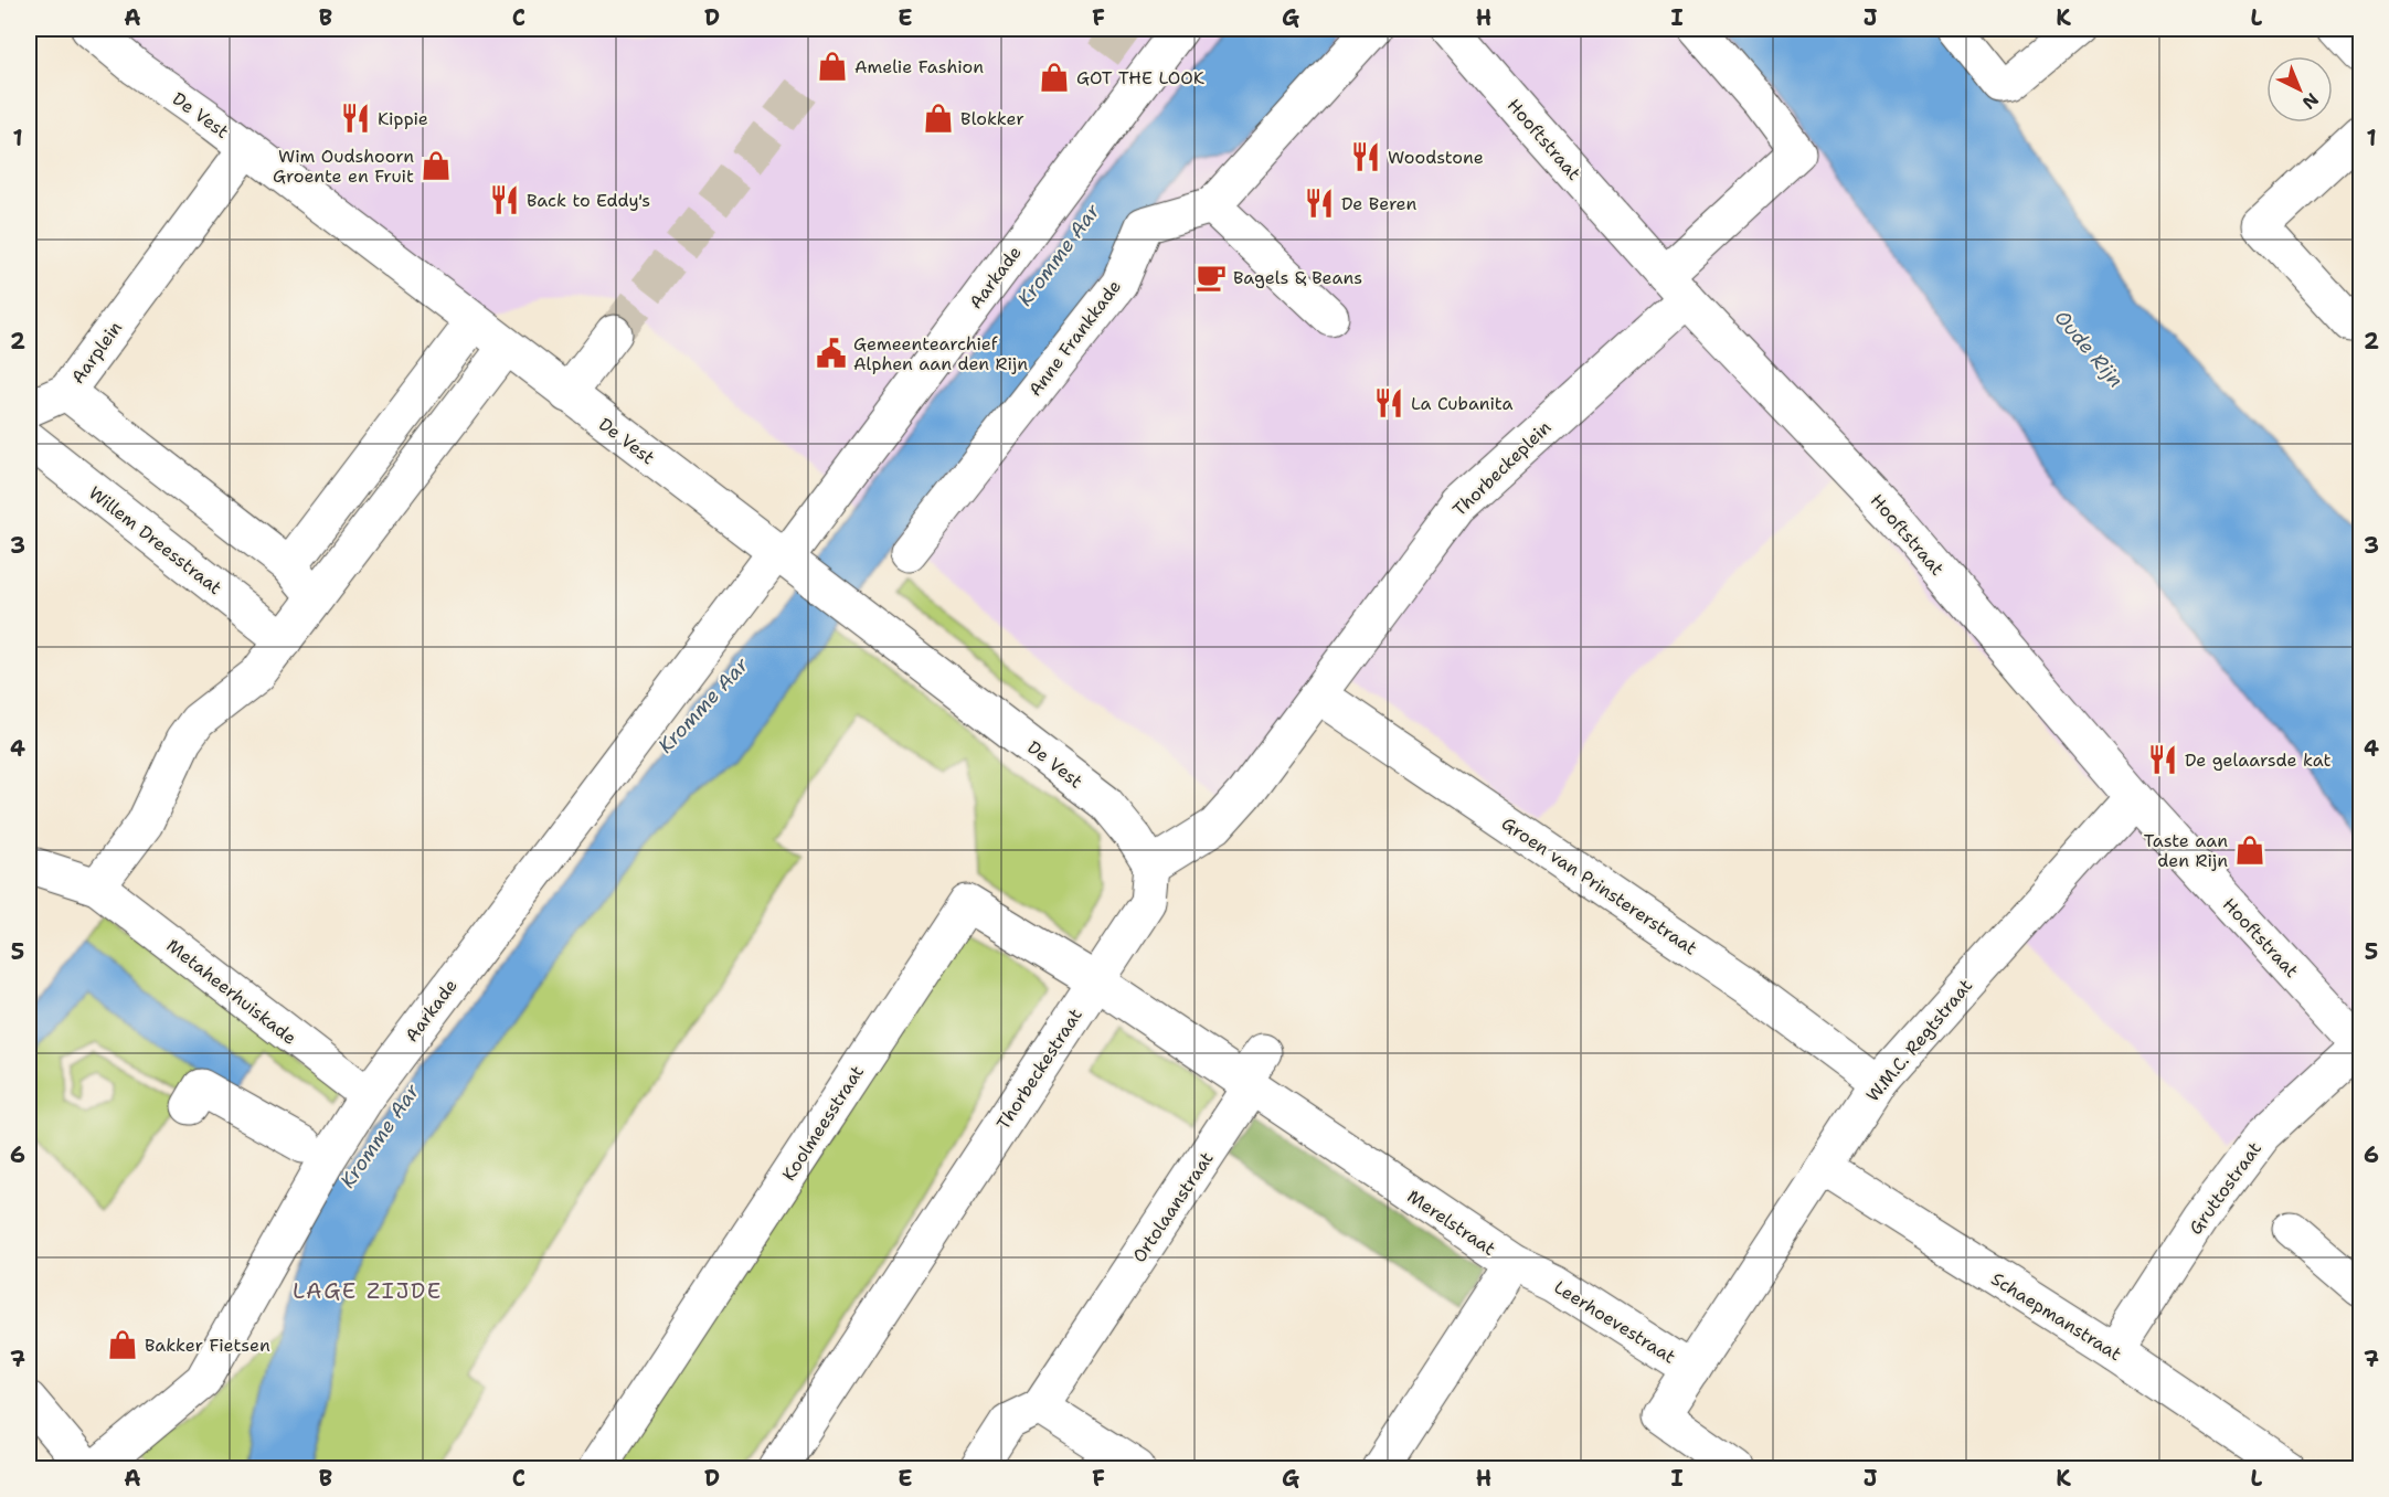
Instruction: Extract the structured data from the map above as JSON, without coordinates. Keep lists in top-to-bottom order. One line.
{"streets":{"street":["De Vest","Hooftstraat","Aarkade","Anne Frankkade","Aarplein","Thorbeckeplein","Willem Dreesstraat","Groen van Prinstererstraat","Metaheerhuiskade","W.M.C. Regtstraat","Thorbeckestraat","Koolmeesstraat","Gruttostraat","Ortolaanstraat","Merelstraat","Schaepmanstraat","Leerhoevestraat"]},"crossings":[["De Vest","Aarkade"],["De Vest","Aarplein"],["De Vest","Thorbeckestraat"],["Hooftstraat","Thorbeckeplein"],["Hooftstraat","W.M.C. Regtstraat"],["Hooftstraat","Gruttostraat"],["Aarkade","Metaheerhuiskade"],["Thorbeckeplein","Groen van Prinstererstraat"],["Groen van Prinstererstraat","W.M.C. Regtstraat"],["W.M.C. Regtstraat","Schaepmanstraat"],["W.M.C. Regtstraat","Leerhoevestraat"],["Thorbeckestraat","Koolmeesstraat"],["Gruttostraat","Schaepmanstraat"],["Ortolaanstraat","Merelstraat"],["Merelstraat","Leerhoevestraat"]],"districts":["LAGE ZIJDE"],"water":["Kromme Aar","Oude Rijn"],"places":{"shop":["Amelie Fashion","GOT THE LOOK","Blokker","Wim Oudshoorn Groente en Fruit","Taste aan den Rijn","Bakker Fietsen"],"restaurant":["Kippie","Woodstone","Back to Eddy's","De Beren","La Cubanita","De gelaarsde kat"],"cafe":["Bagels & Beans"],"public building":["Gemeentearchief Alphen aan den Rijn"]},"north":"bottom right","grid":{"columns":["A","B","C","D","E","F","G","H","I","J","K","L"],"rows":["1","2","3","4","5","6","7"]}}
